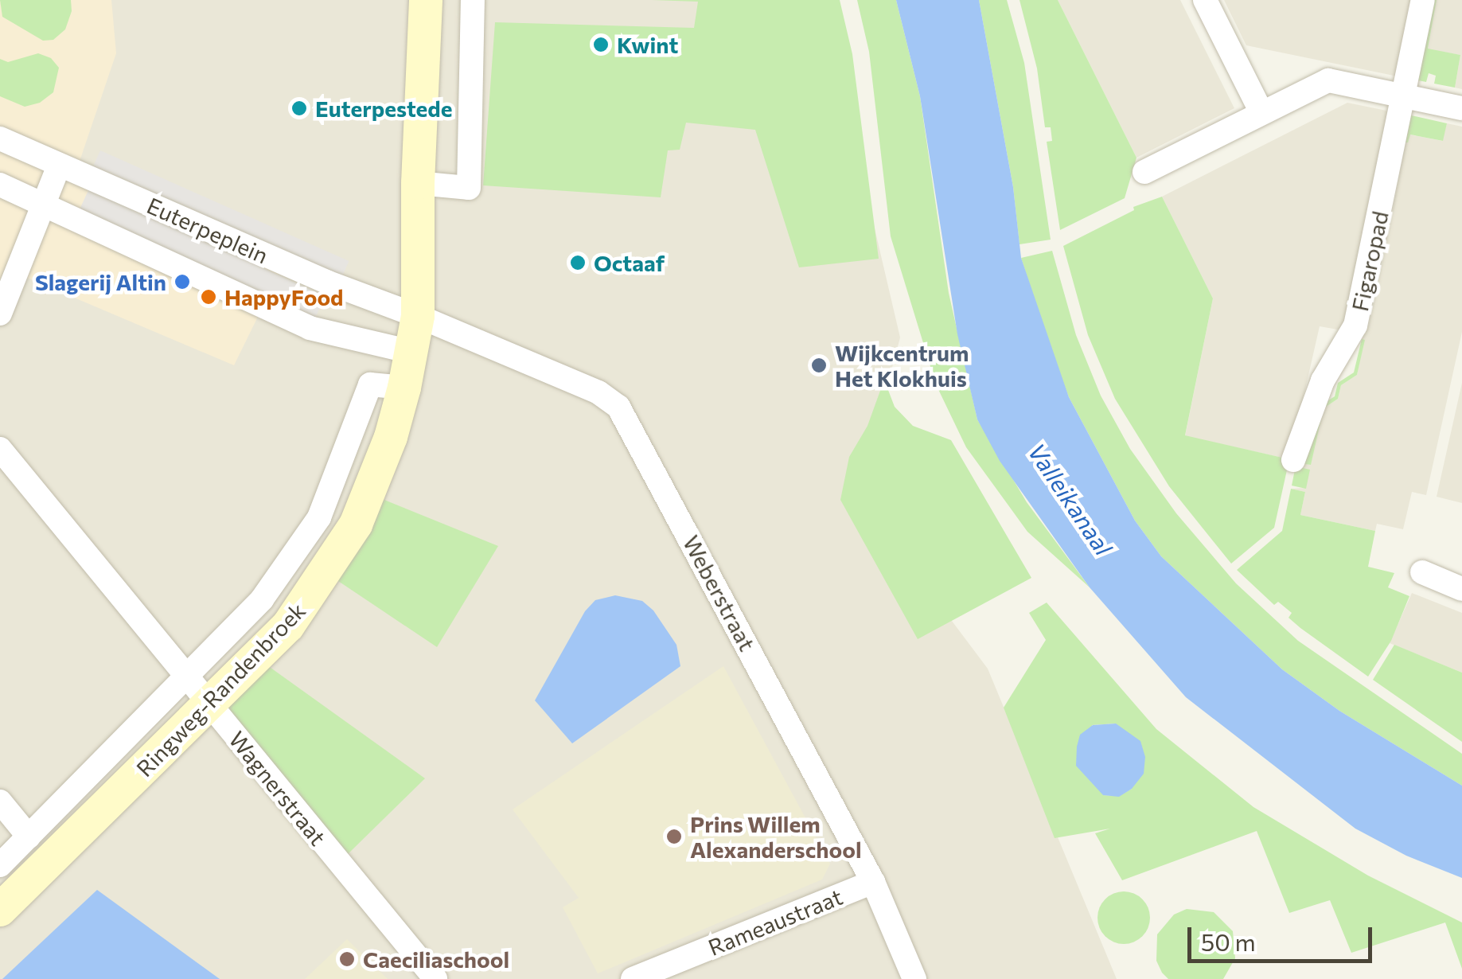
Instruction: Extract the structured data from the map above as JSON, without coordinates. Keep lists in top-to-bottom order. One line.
{"streets":{"main road":["Ringweg-Randenbroek"],"street":["Euterpeplein","Figaropad","Weberstraat","Wagnerstraat","Rameaustraat"]},"crossings":[["Euterpeplein","Weberstraat"],["Euterpeplein","Ringweg-Randenbroek"],["Weberstraat","Ringweg-Randenbroek"],["Weberstraat","Rameaustraat"],["Ringweg-Randenbroek","Wagnerstraat"]],"water":["Valleikanaal"],"places":["Kwint","Euterpestede","Octaaf","Slagerij Altin","HappyFood","Wijkcentrum Het Klokhuis","Prins Willem Alexanderschool","Caeciliaschool"],"scale_bar":"50 m"}
